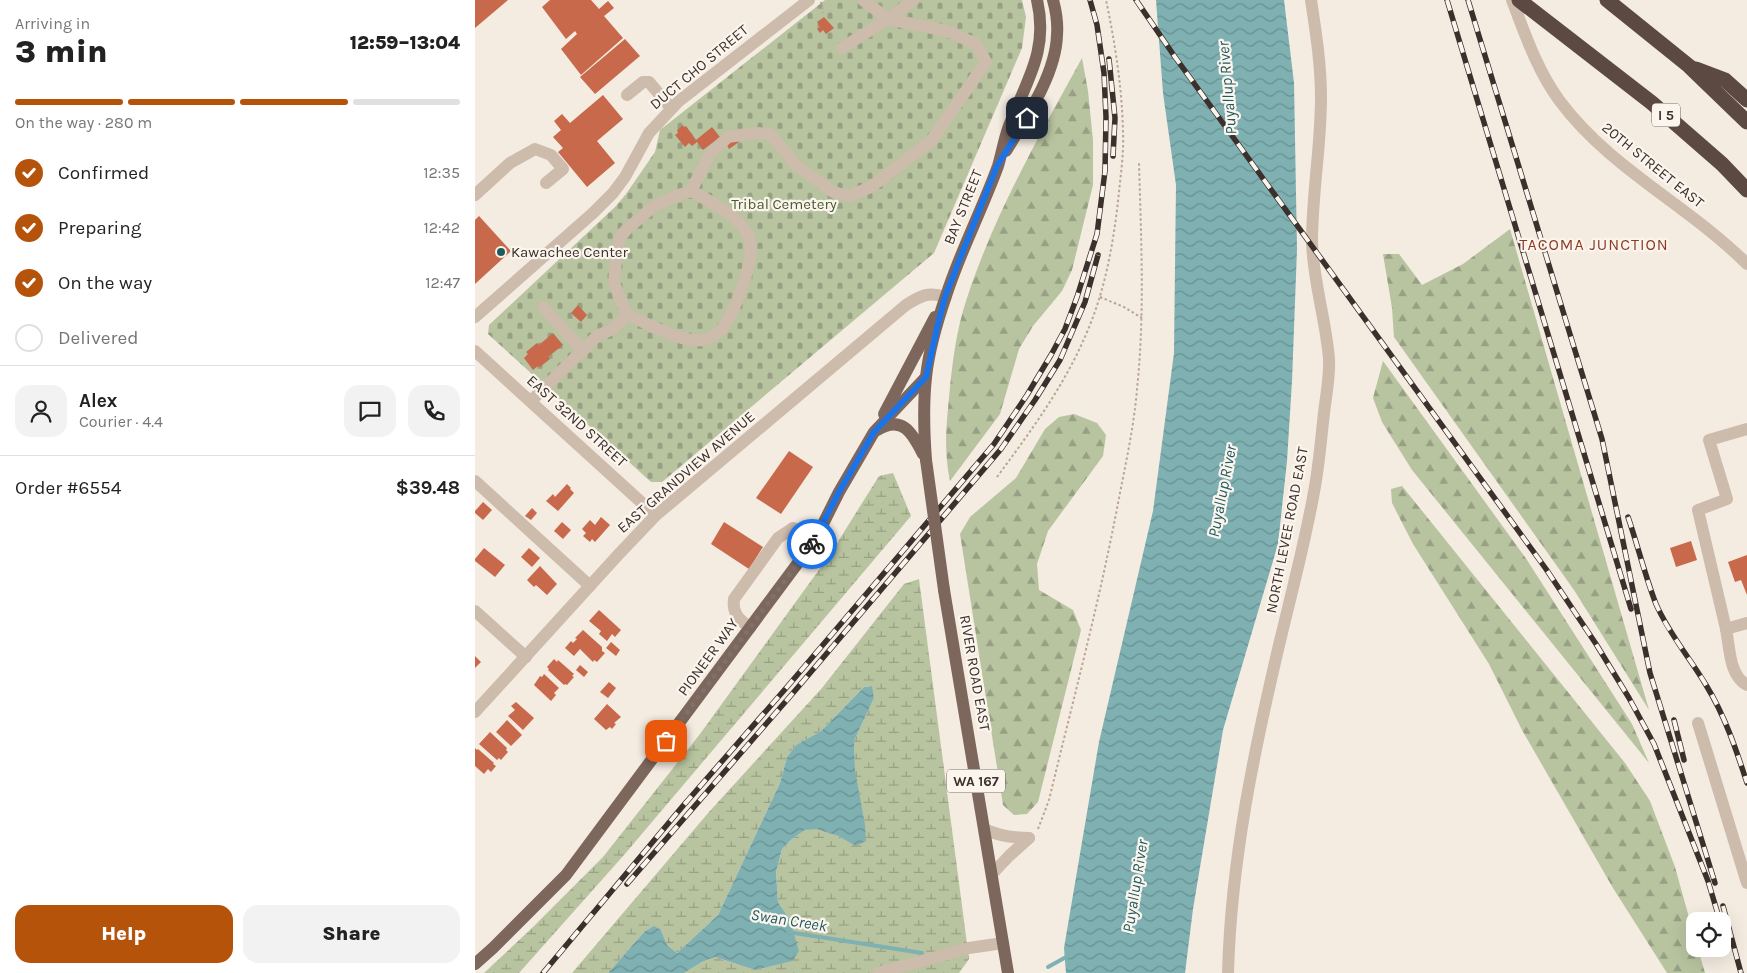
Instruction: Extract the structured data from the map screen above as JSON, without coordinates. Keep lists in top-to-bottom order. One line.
{"streets":{"highway":["I 5"],"main road":["BAY STREET","PIONEER WAY","RIVER ROAD EAST","WA 167"],"street":["DUCT CHO STREET","20TH STREET EAST","EAST 32ND STREET","EAST GRANDVIEW AVENUE","NORTH LEVEE ROAD EAST"]},"crossings":[["BAY STREET","EAST GRANDVIEW AVENUE"],["BAY STREET","WA 167"],["EAST 32ND STREET","EAST GRANDVIEW AVENUE"],["EAST GRANDVIEW AVENUE","WA 167"],["PIONEER WAY","RIVER ROAD EAST"],["PIONEER WAY","WA 167"],["RIVER ROAD EAST","WA 167"]],"districts":["TACOMA JUNCTION"],"water":["Puyallup River","Swan Creek"],"parks":["Tribal Cemetery"],"places":["Kawachee Center"],"page":{"heading":["3 min","Arriving in","12:59–13:04"],"panel":["Alex","Courier · 4.4","Order #6554","$39.48"],"bar":"On the way · 280 m","list":[["Confirmed","12:35"],["Preparing","12:42"],["On the way","12:47"],"Delivered"],"buttons":["Help","Share"]}}
